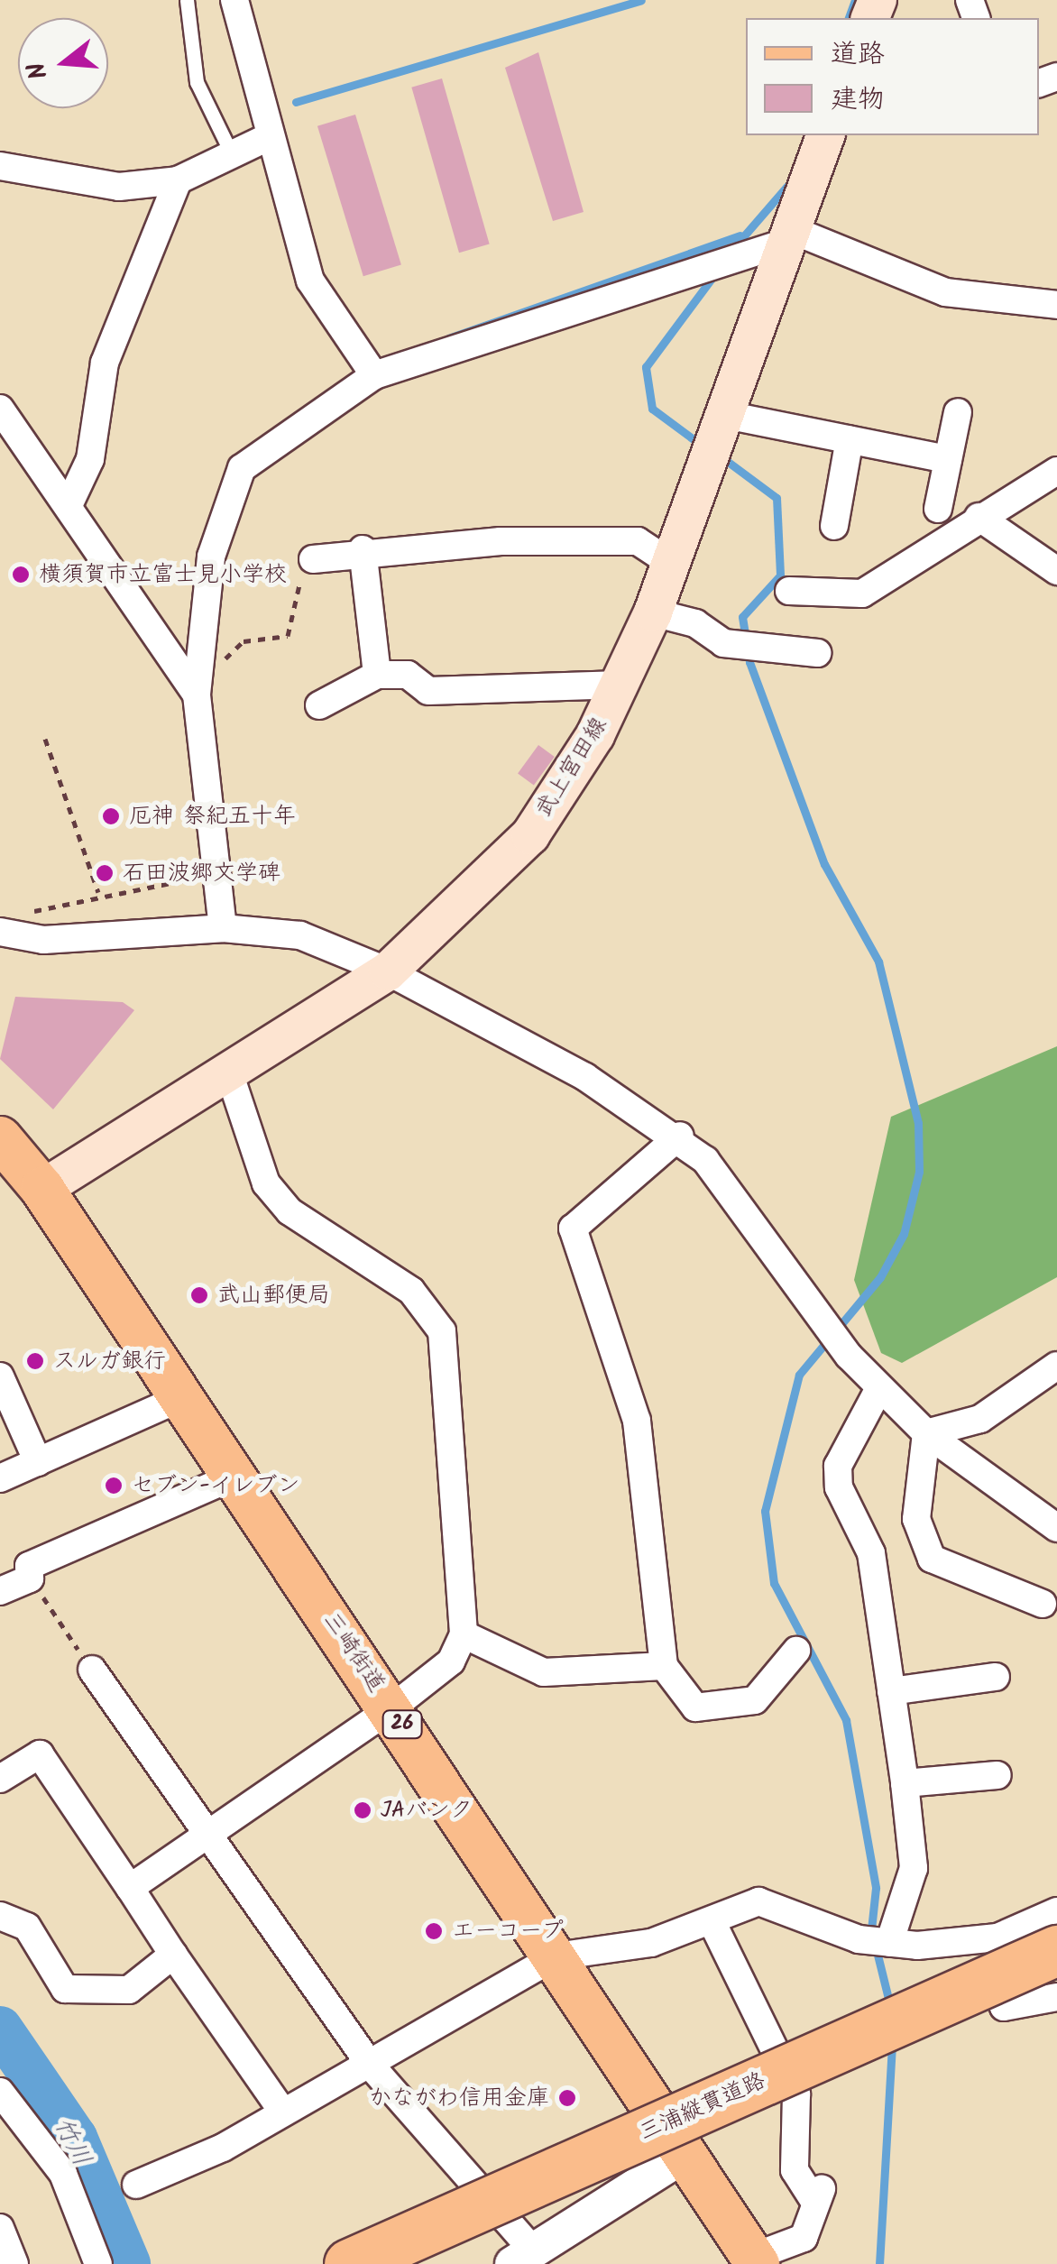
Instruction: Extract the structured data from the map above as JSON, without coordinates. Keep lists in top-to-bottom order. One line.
{"streets":{"highway":["三浦縦貫道路"],"main road":["武上宮田線","三崎街道","26"]},"crossings":[["武上宮田線","三崎街道"]],"water":["竹川"],"places":["横須賀市立富士見小学校","厄神 祭紀五十年","石田波郷文学碑","武山郵便局","スルガ銀行","セブン-イレブン","JAバンク","エーコープ","かながわ信用金庫"],"legend":["道路","建物"],"north":"left"}
